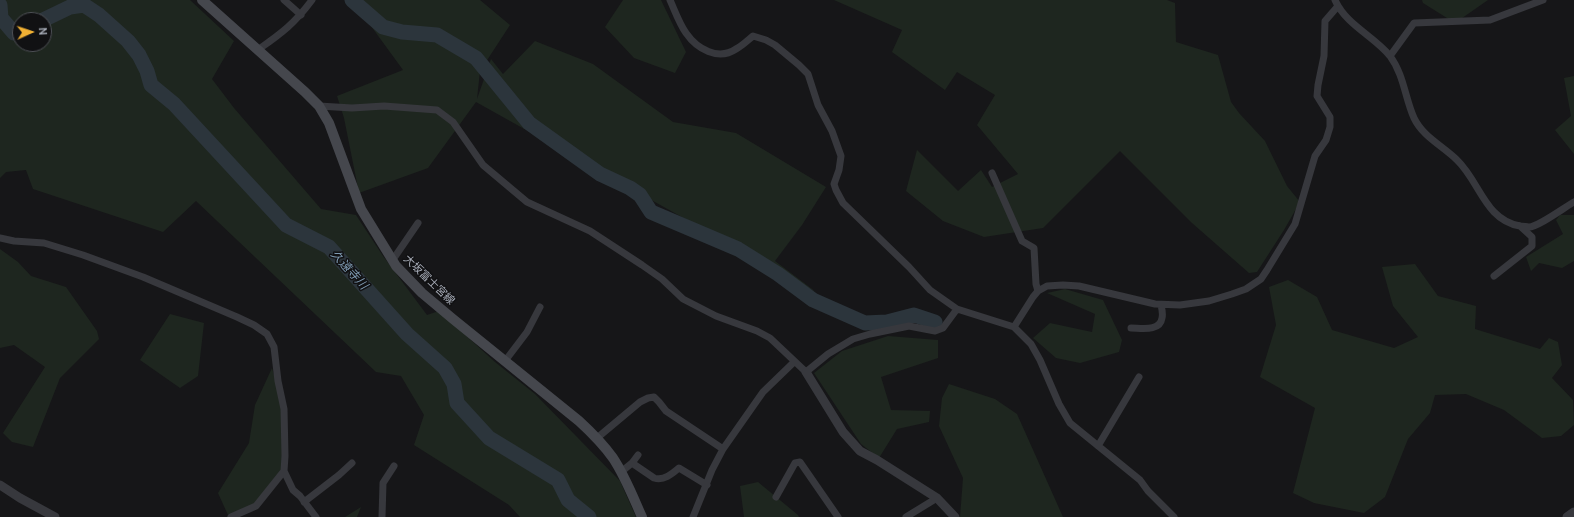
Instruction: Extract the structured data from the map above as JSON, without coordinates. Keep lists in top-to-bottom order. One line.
{"streets":{"main road":["大坂富士宮線"]},"water":["久遠寺川"],"north":"right"}
